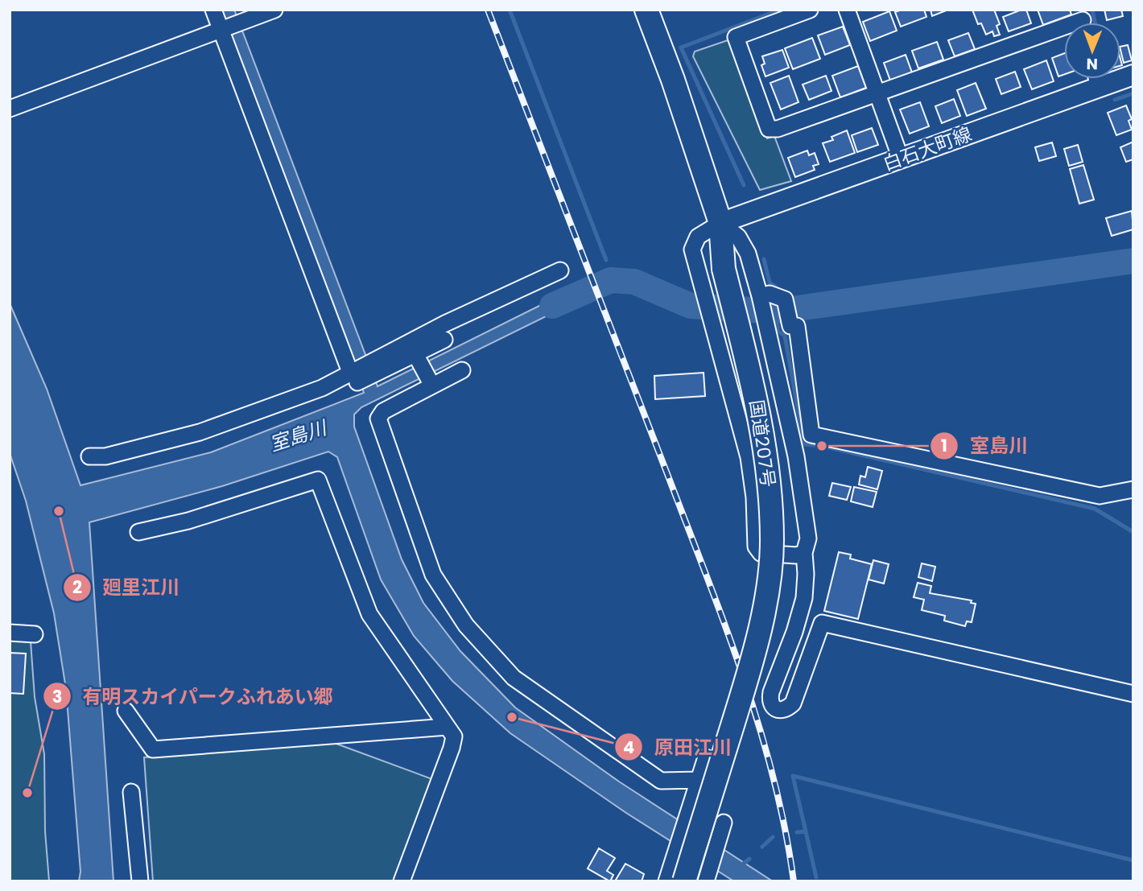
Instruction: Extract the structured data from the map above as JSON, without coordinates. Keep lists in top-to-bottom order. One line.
{"streets":{"highway":["国道207号"],"main road":["白石大町線"]},"crossings":[["白石大町線","国道207号"]],"water":["室島川"],"places":["室島川","廻里江川","原田江川","有明スカイパークふれあい郷"],"north":"bottom"}
